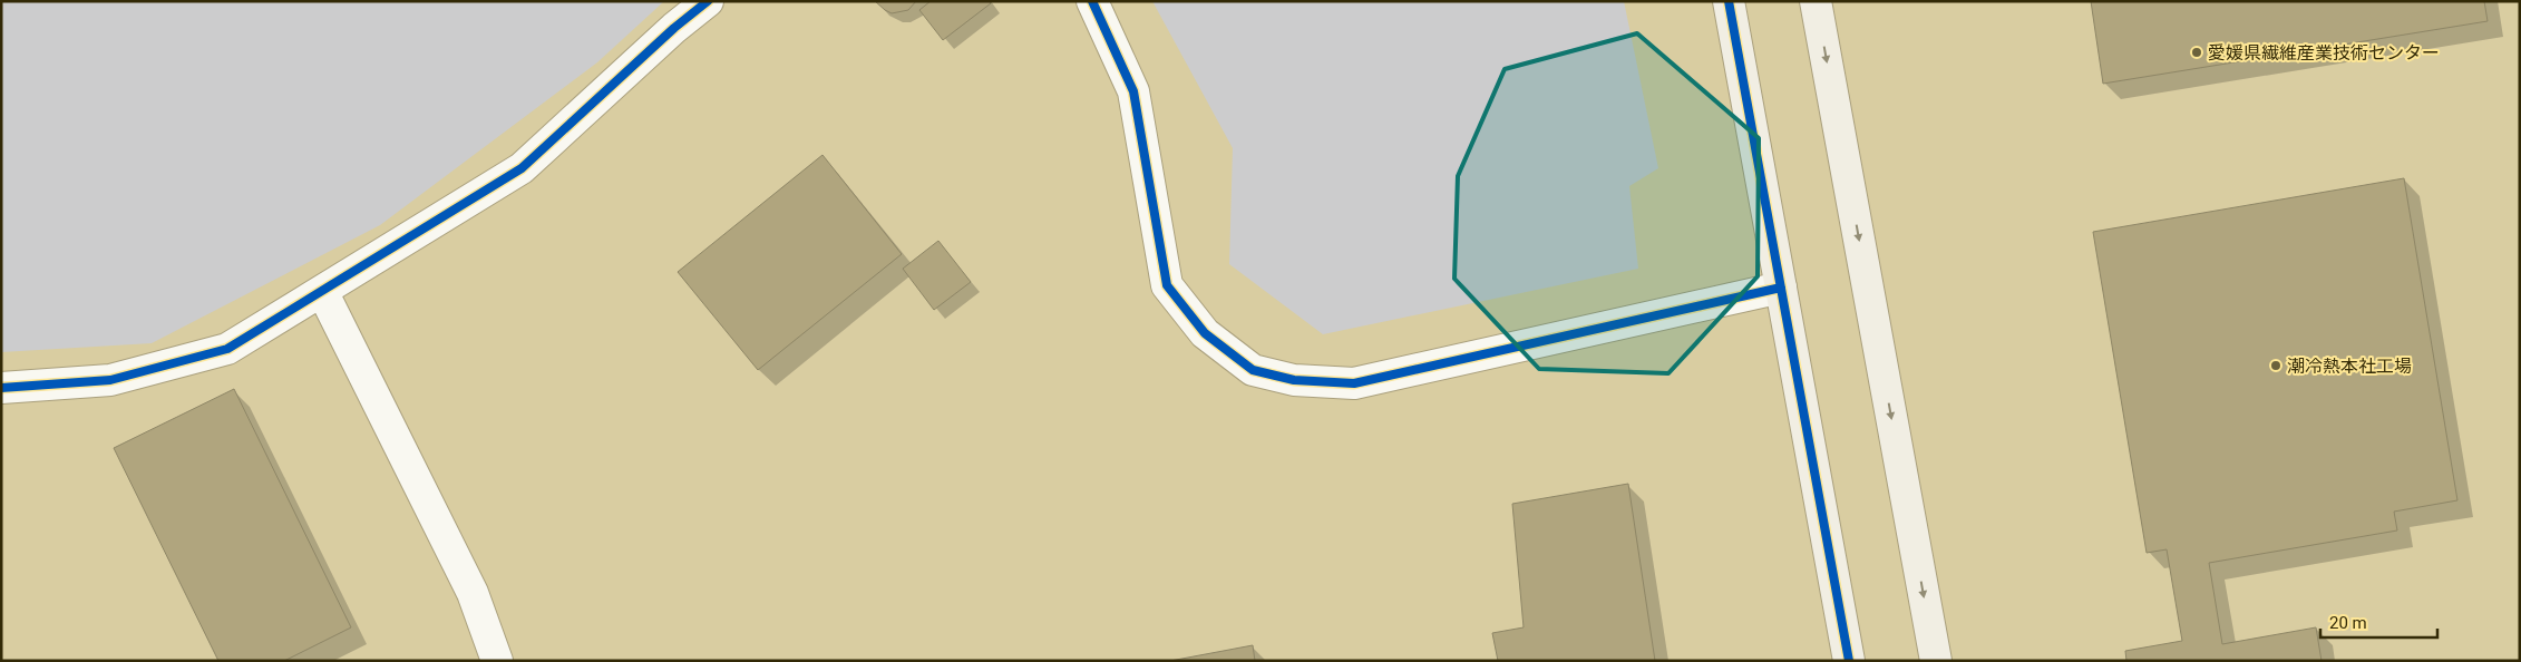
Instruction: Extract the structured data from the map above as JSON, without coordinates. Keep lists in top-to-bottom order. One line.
{"places":["愛媛県繊維産業技術センター","潮冷熱本社工場"],"scale_bar":"20 m"}
